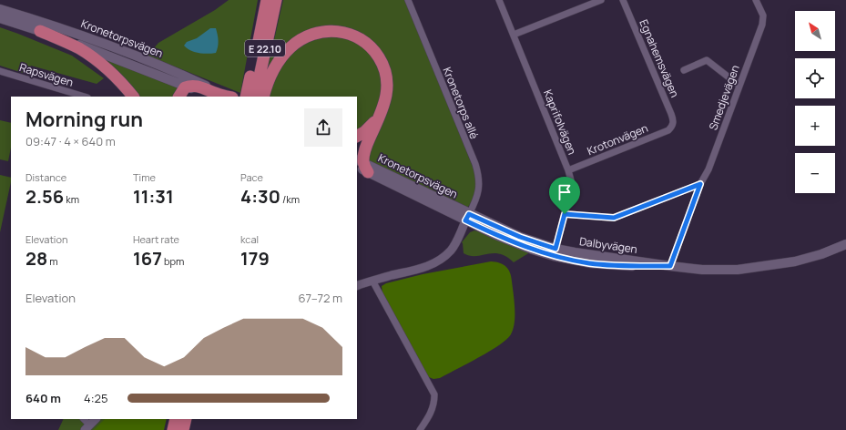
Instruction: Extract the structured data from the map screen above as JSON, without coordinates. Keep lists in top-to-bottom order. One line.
{"streets":{"highway":["E 22.10"],"main road":["Kronetorpsvägen","Dalbyvägen"],"street":["Egnahemsvägen","Rapsvägen","Smedjevägen","Kronetorps allé","Kaprifolvägen","Krotonvägen"]},"crossings":[["Kronetorpsvägen","Kronetorps allé"],["Kronetorpsvägen","Dalbyvägen"],["Egnahemsvägen","Krotonvägen"],["Smedjevägen","Dalbyvägen"],["Kronetorps allé","Dalbyvägen"],["Kaprifolvägen","Krotonvägen"],["Kaprifolvägen","Dalbyvägen"]],"north":"top left","page":{"map_buttons":["+","−"],"heading":["Morning run","09:47 · 4 × 640 m"],"stats":[["Distance","2.56 km"],["Time","11:31"],["Pace","4:30 /km"],["Elevation","28 m"],["Heart rate","167 bpm"],["kcal","179"]],"chart":["Elevation","67–72 m"],"list":[{"name":"640 m","note":"4:25"}]}}
